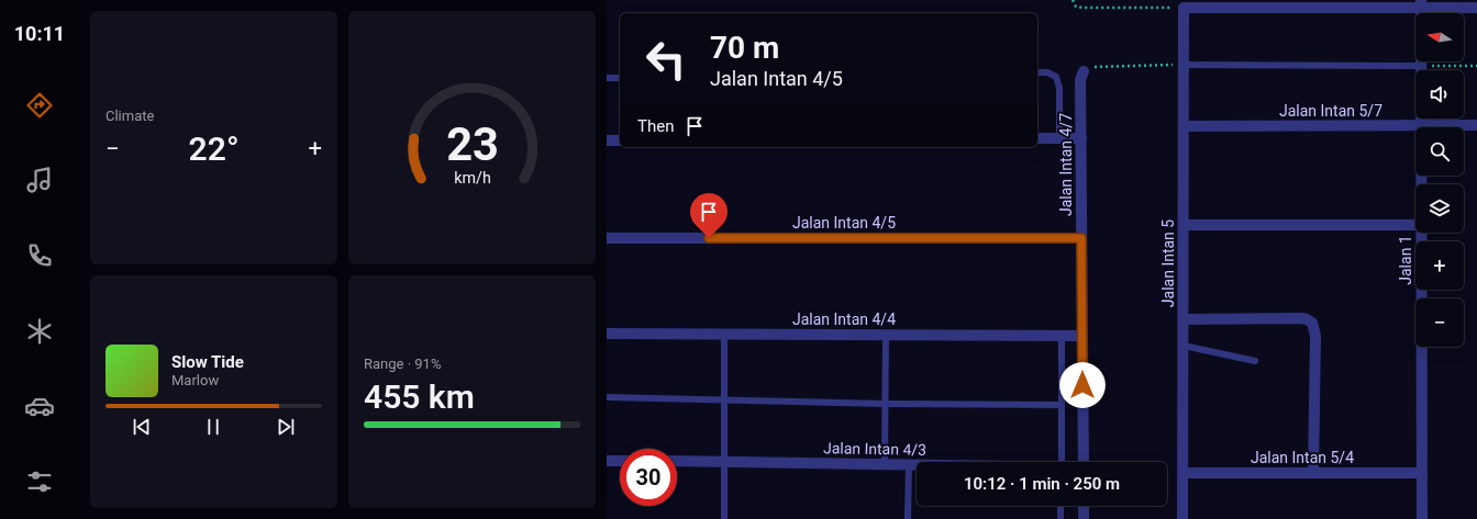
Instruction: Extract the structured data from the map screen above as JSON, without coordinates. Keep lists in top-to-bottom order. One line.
{"streets":{"street":["Jalan Intan 5/7","Jalan Intan 4/7","Jalan Intan 4/5","Jalan 1","Jalan Intan 5","Jalan Intan 4/4","Jalan Intan 4/3","Jalan Intan 5/4"]},"crossings":[["Jalan Intan 5/7","Jalan 1"],["Jalan Intan 5/7","Jalan Intan 5"],["Jalan Intan 4/7","Jalan Intan 4/5"],["Jalan Intan 4/7","Jalan Intan 4/4"],["Jalan 1","Jalan Intan 5/4"],["Jalan Intan 5","Jalan Intan 5/4"]],"north":"left","page":{"tabs":"10:11","tile":["Climate",["Range · 91%","455 km"]],"map_buttons":["+","−"],"turn":["70 m","Jalan Intan 4/5"],"then":"Then","heat":["−","22°","+"],"song":["Slow Tide","Marlow"],"limit":"30","trip":"10:12 · 1 min · 250 m","gauge":["23","km/h"]}}
